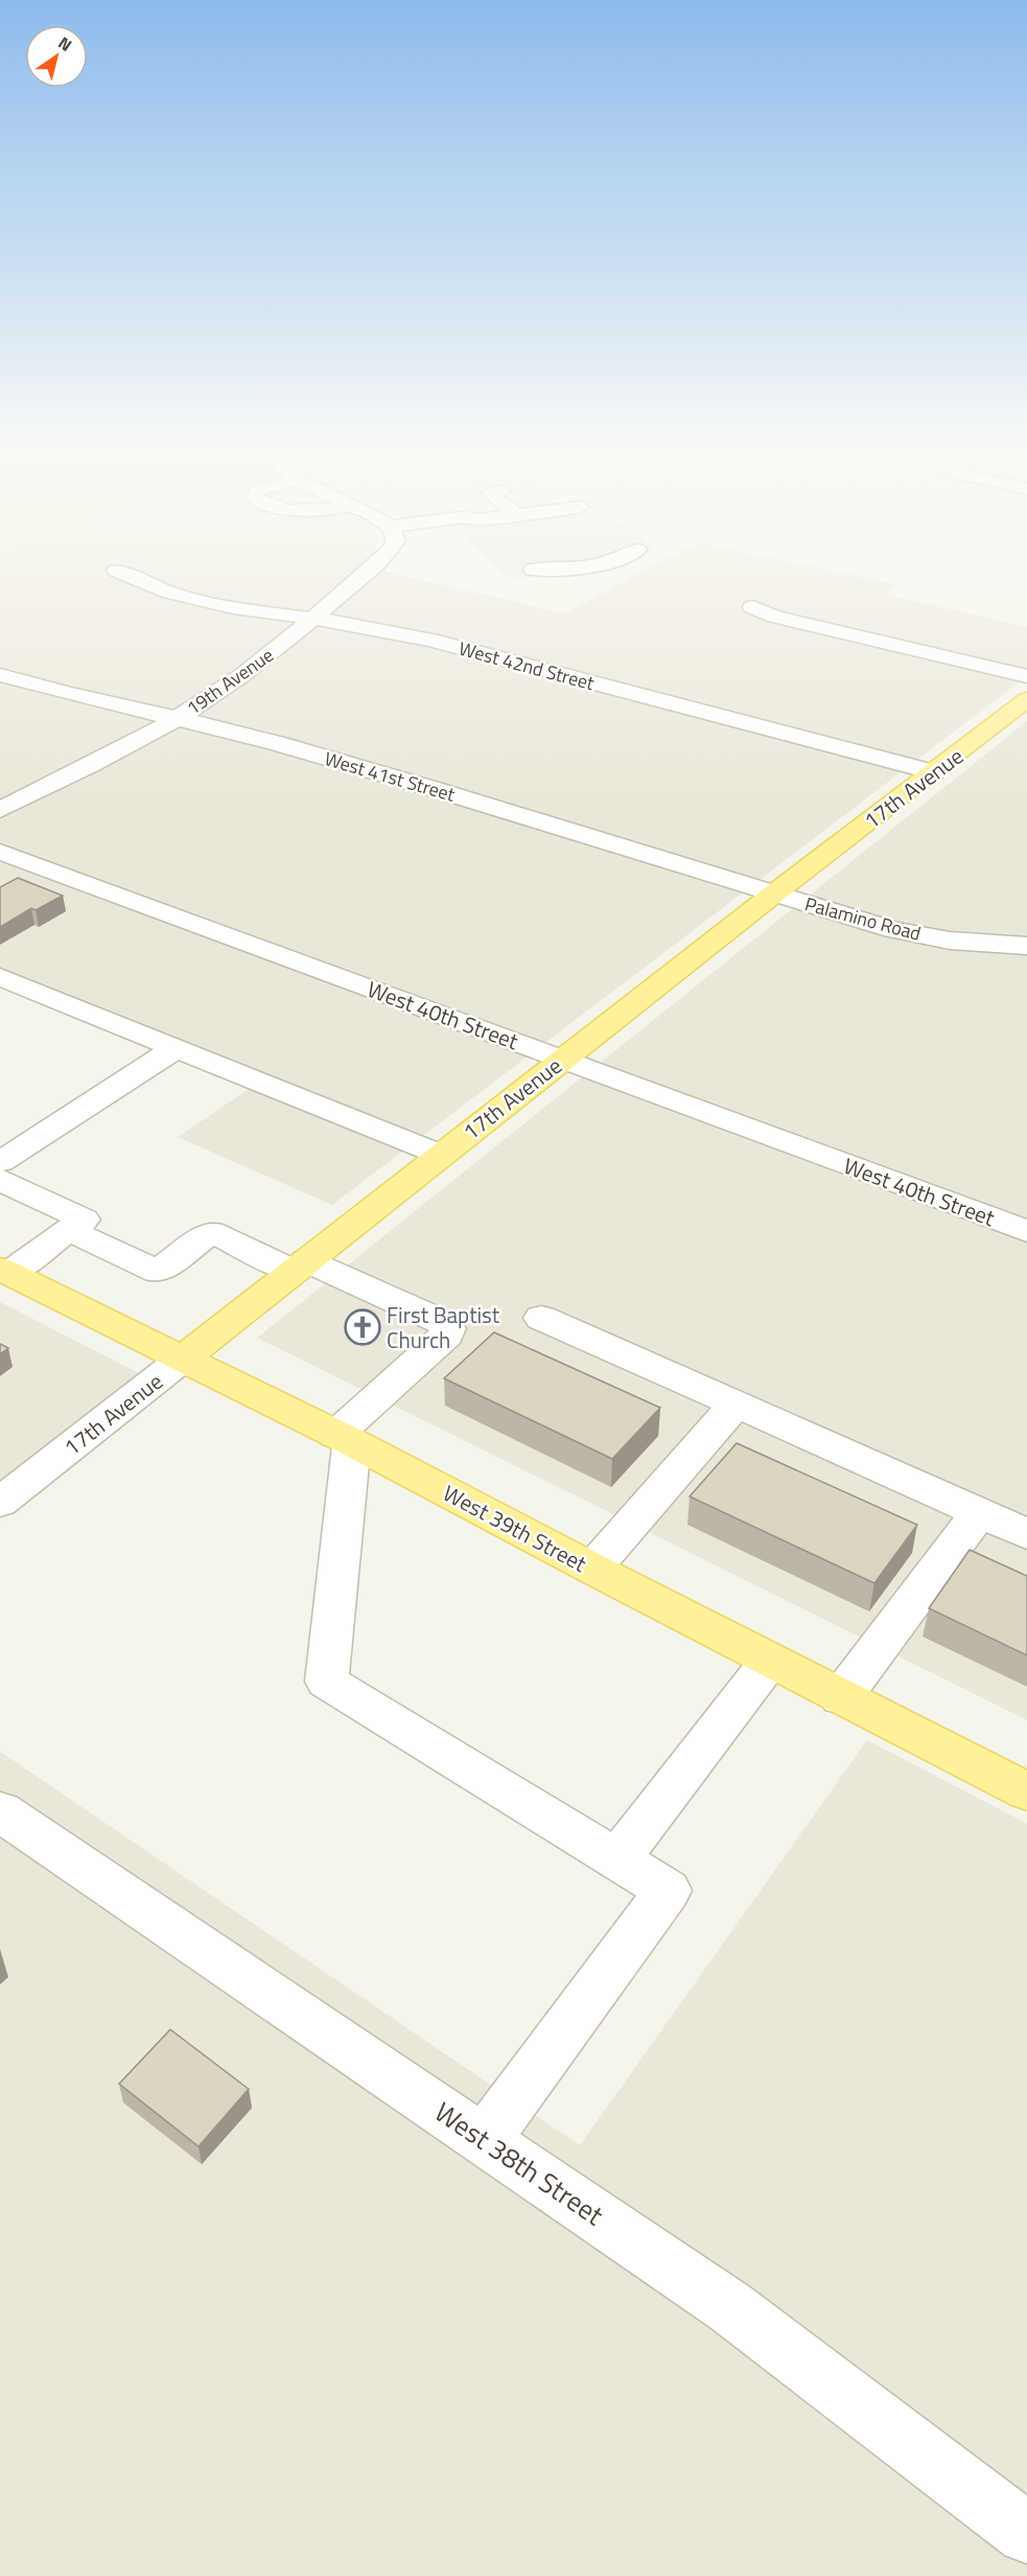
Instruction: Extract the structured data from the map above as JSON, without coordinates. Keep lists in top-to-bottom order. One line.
{"streets":{"main road":["17th Avenue","West 39th Street"],"street":["West 42nd Street","19th Avenue","West 41st Street","Palamino Road","West 40th Street","West 38th Street"]},"crossings":[["West 42nd Street","19th Avenue"],["West 42nd Street","17th Avenue"],["19th Avenue","West 41st Street"],["West 41st Street","17th Avenue"],["West 41st Street","Palamino Road"],["17th Avenue","Palamino Road"],["17th Avenue","West 40th Street"],["17th Avenue","West 39th Street"]],"places":{"church":["First Baptist Church"]},"north":"top right"}
